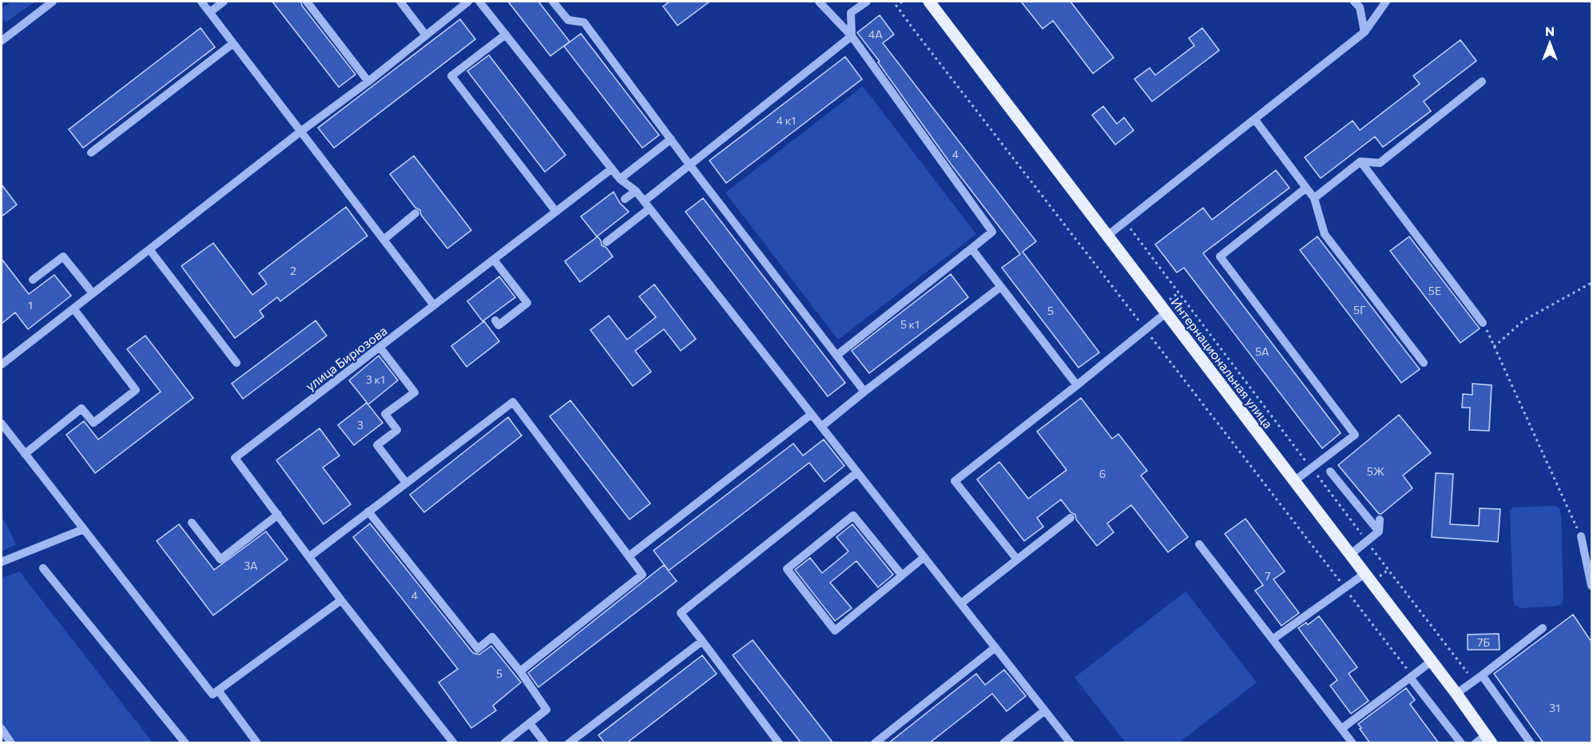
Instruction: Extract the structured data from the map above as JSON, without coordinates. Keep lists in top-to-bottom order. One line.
{"streets":{"main road":["Интернациональная улица"],"street":["улица Бирюзова"]},"house_numbers":["4А","4 к1","4","2","5Е","1","5Г","5","5 к1","5А","3 к1","3","5Ж","6","3А","7","4","7Б","5","31"],"north":"top"}
